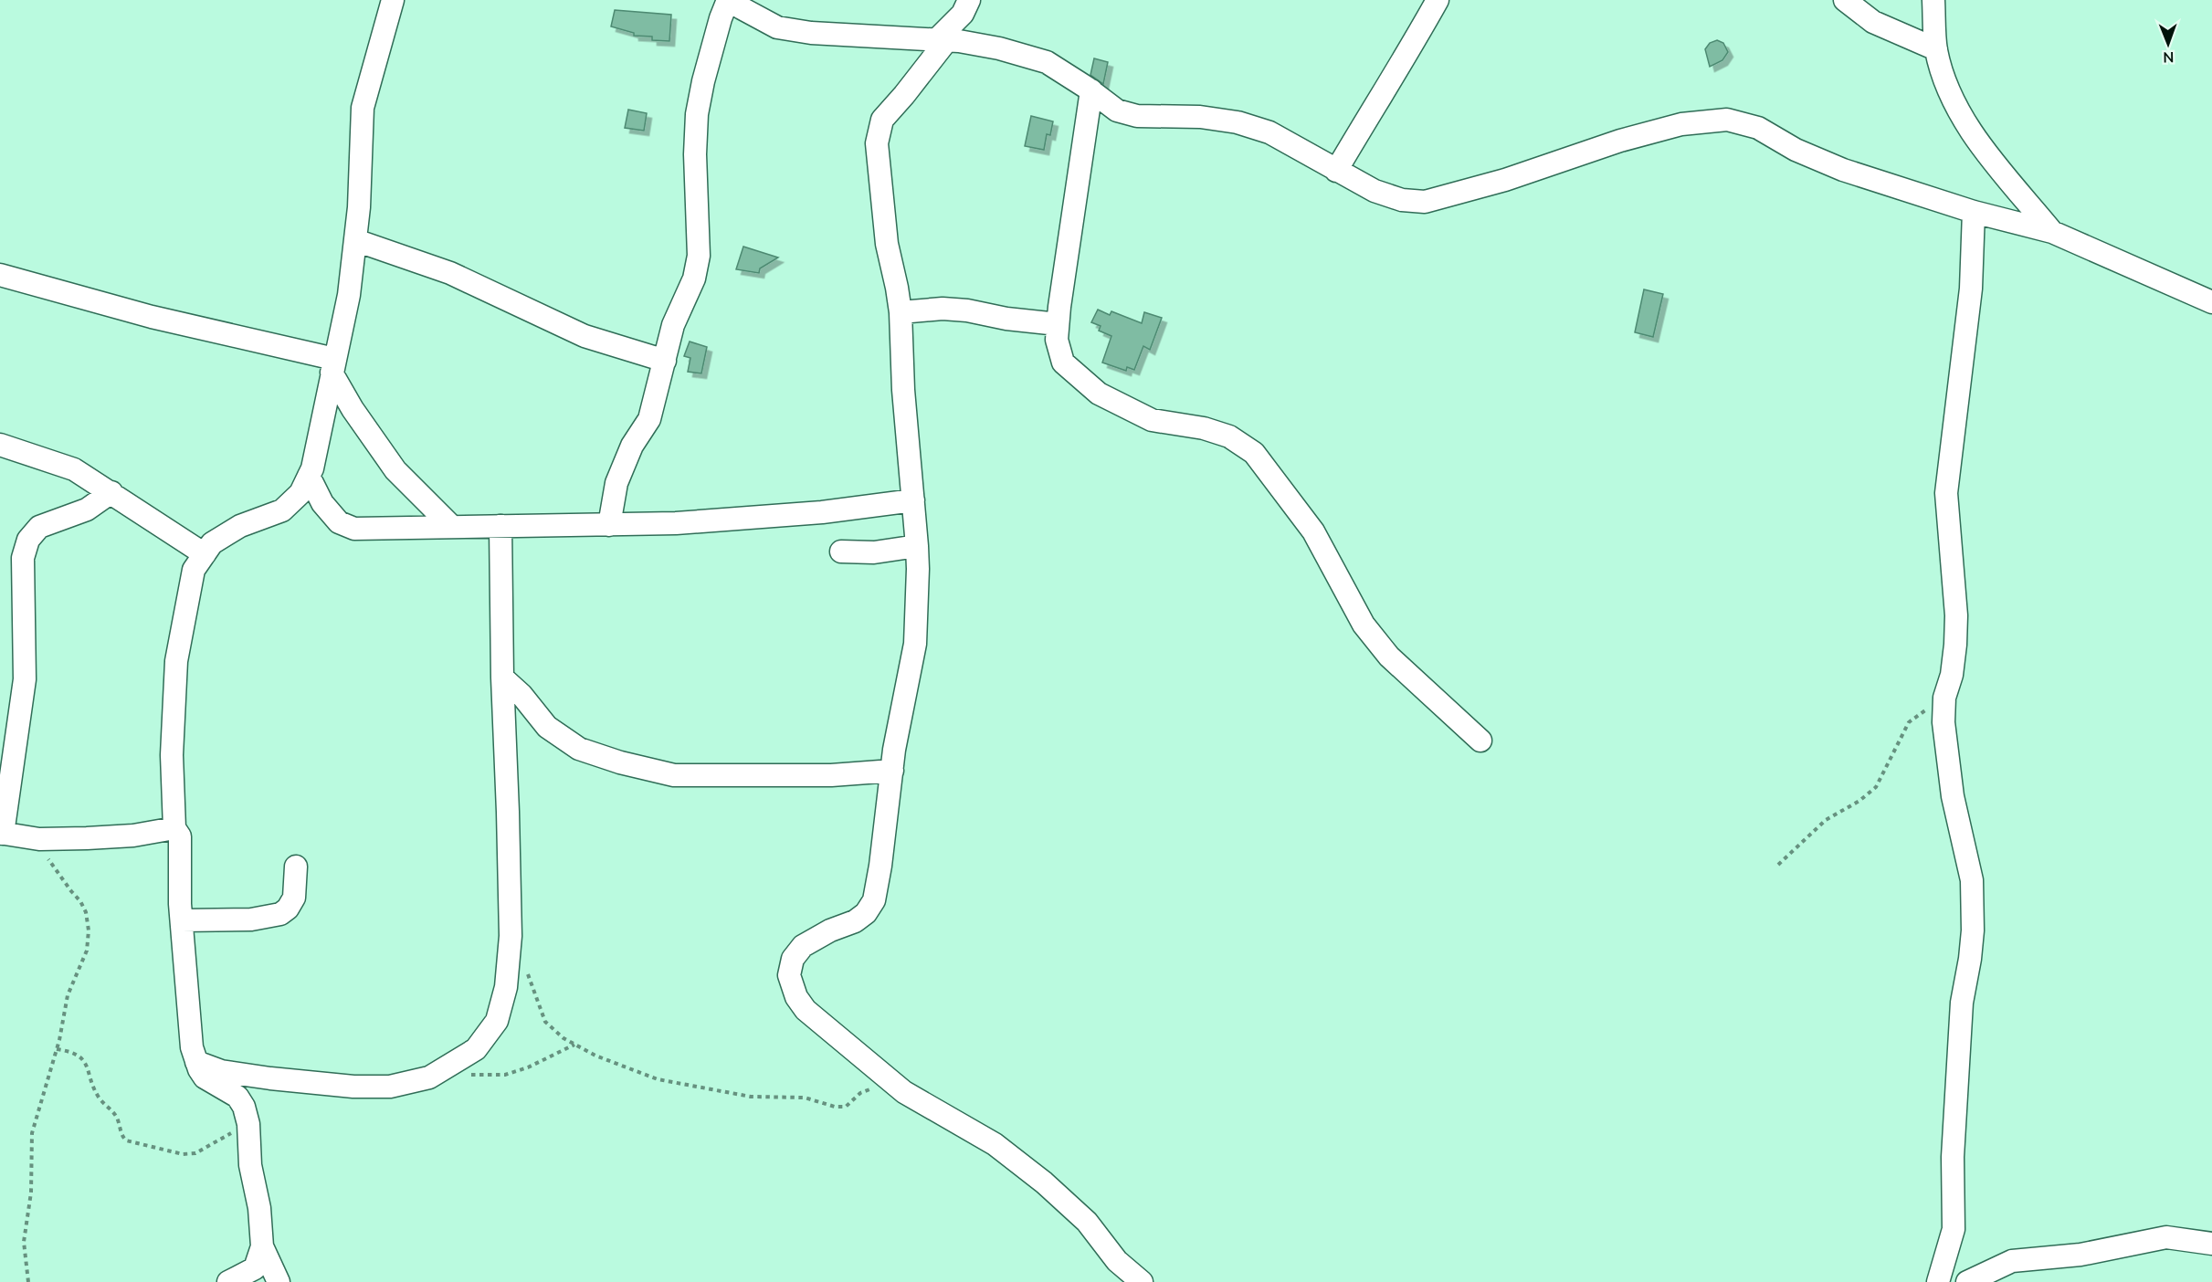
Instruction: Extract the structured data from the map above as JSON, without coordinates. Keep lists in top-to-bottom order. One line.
{"north":"bottom"}
